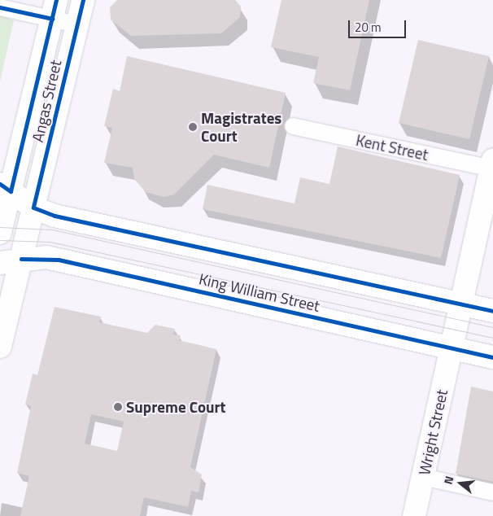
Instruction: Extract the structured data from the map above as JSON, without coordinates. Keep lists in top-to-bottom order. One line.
{"streets":{"main road":["Angas Street","King William Street","Wright Street"],"street":["Kent Street"]},"crossings":[["Angas Street","King William Street"],["Kent Street","Wright Street"],["King William Street","Wright Street"]],"places":["Magistrates Court","Supreme Court"],"scale_bar":"20 m","north":"left"}
